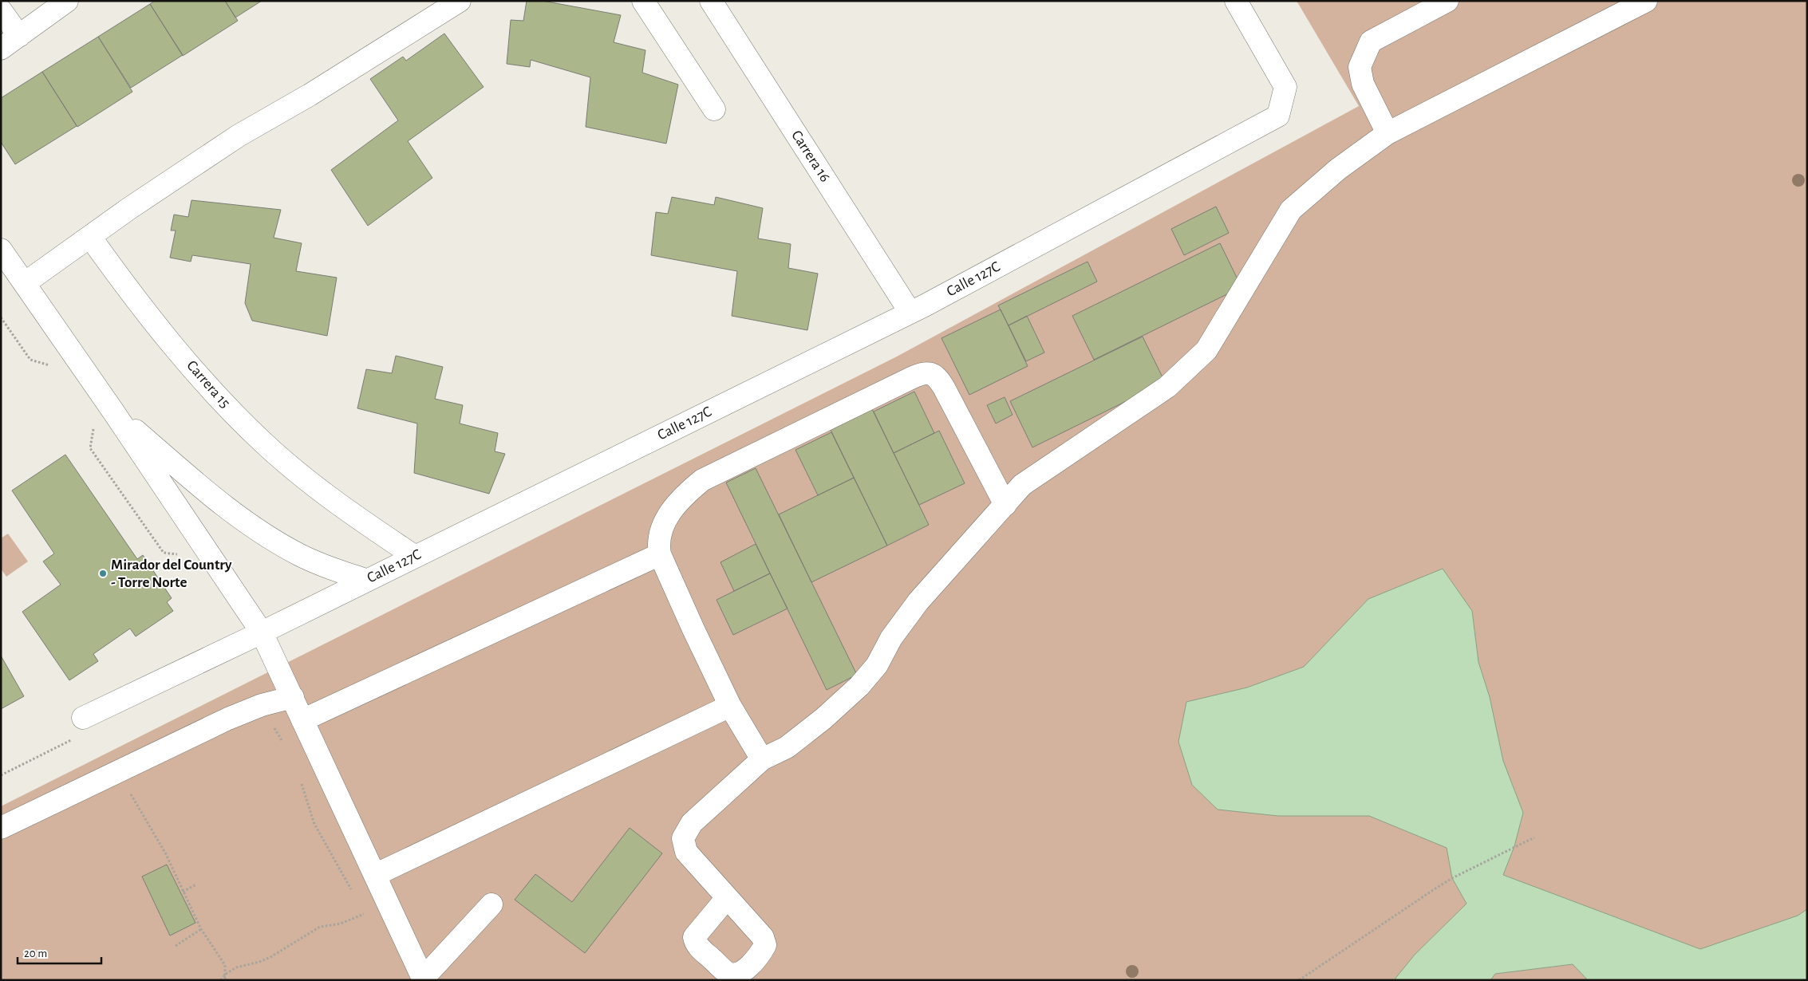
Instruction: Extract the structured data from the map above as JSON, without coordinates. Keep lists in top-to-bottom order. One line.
{"streets":{"street":["Carrera 16","Calle 127C","Carrera 15"]},"crossings":[["Carrera 16","Calle 127C"],["Calle 127C","Carrera 15"]],"places":["Mirador del Country - Torre Norte"],"scale_bar":"20 m"}
